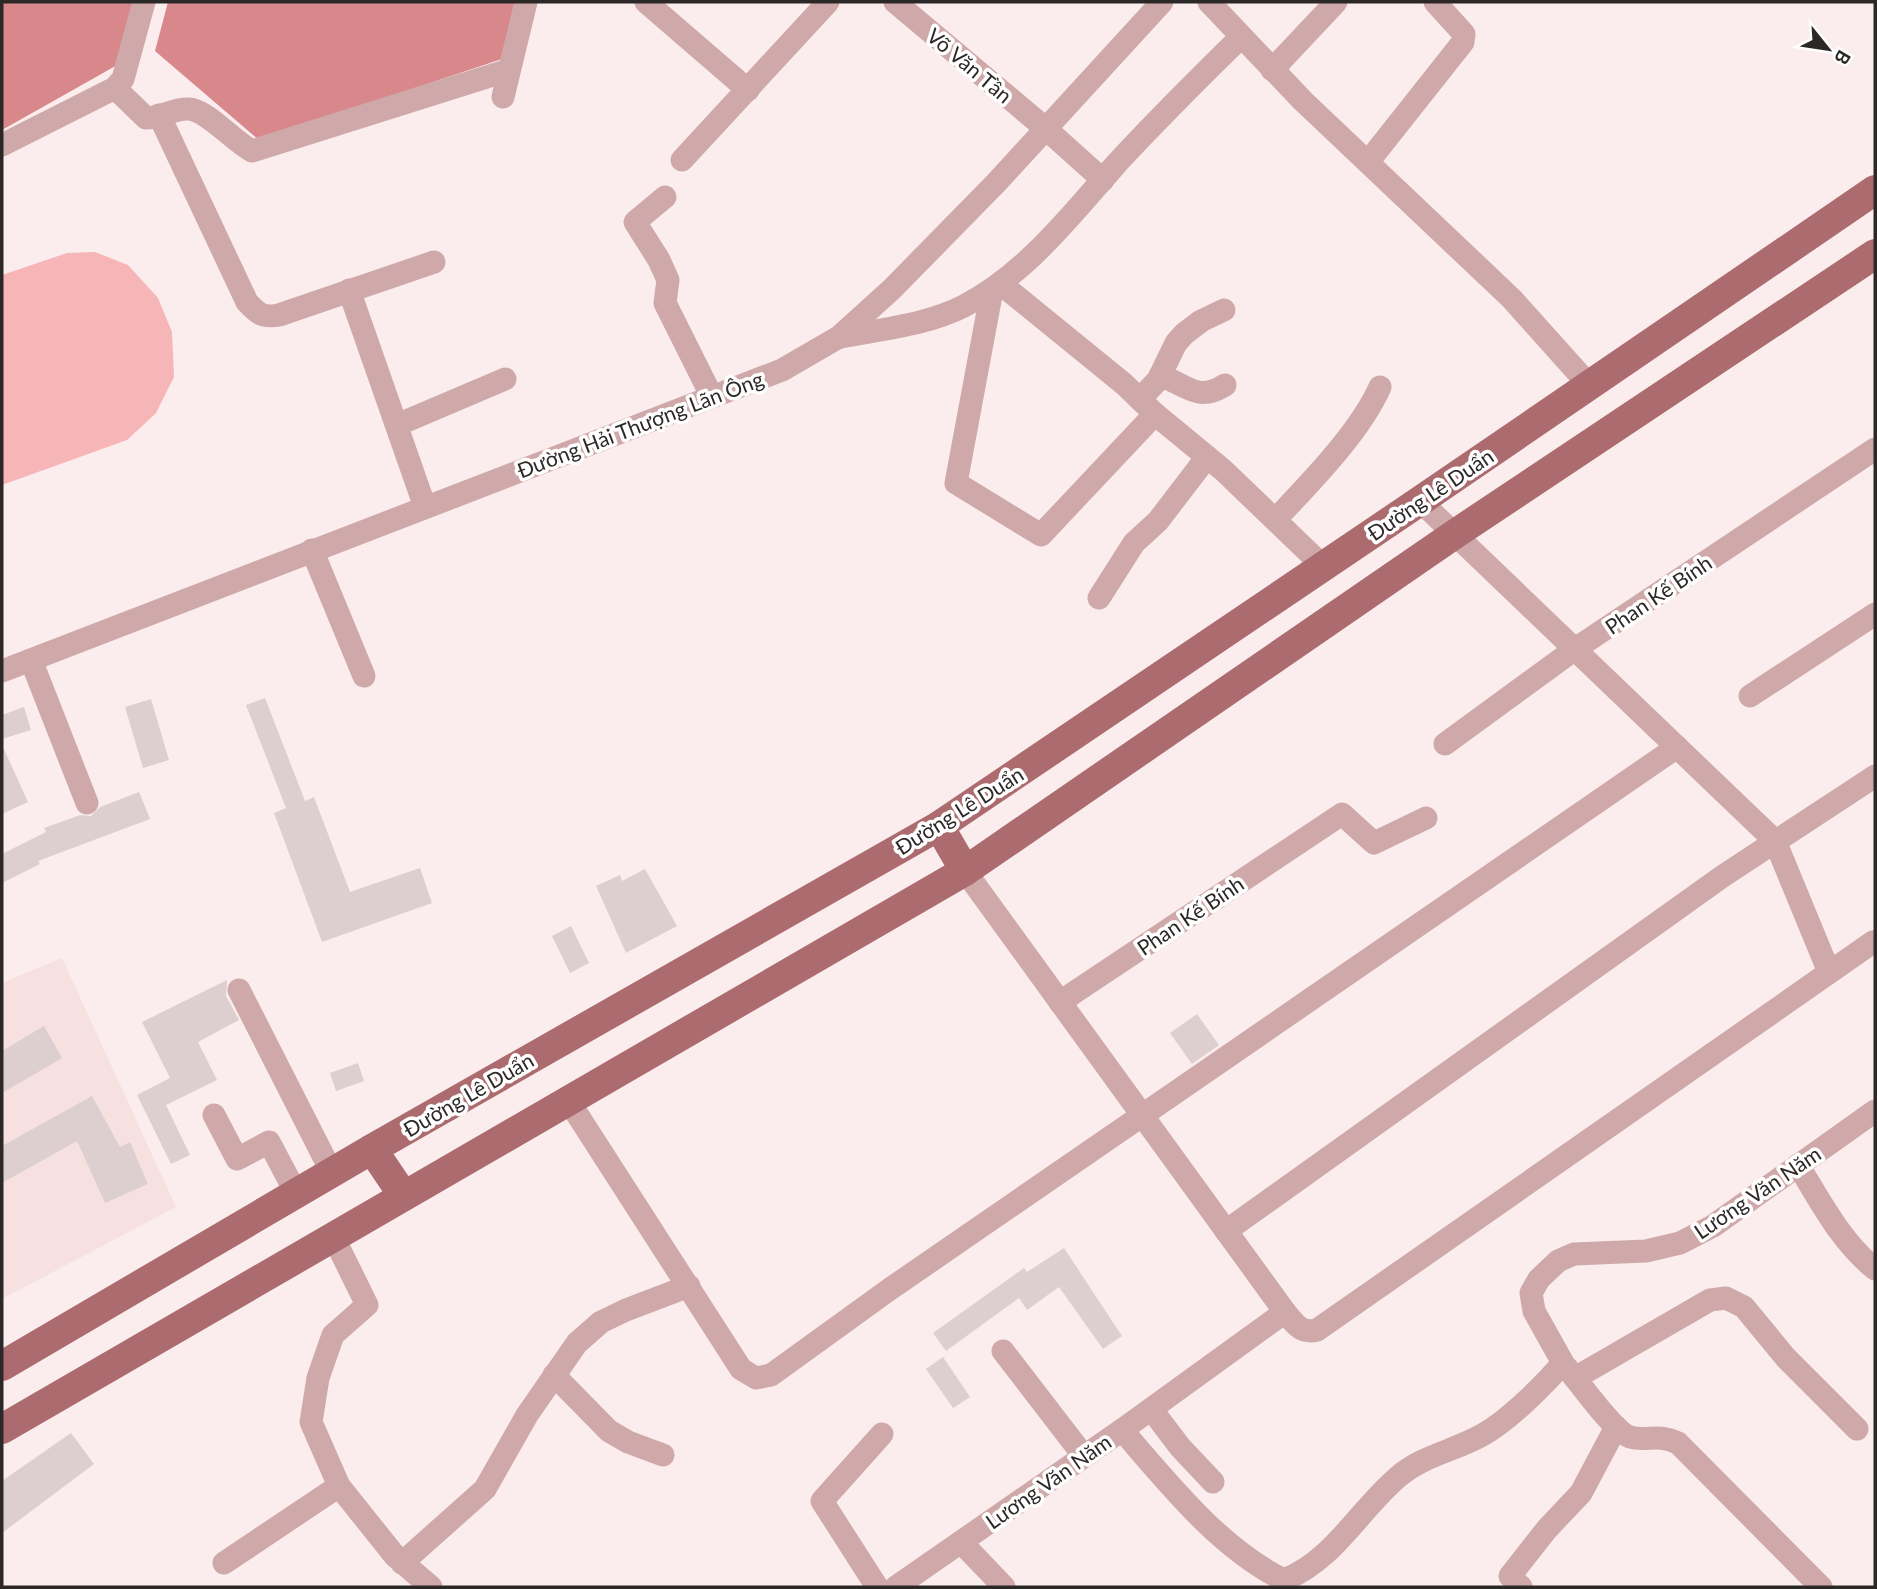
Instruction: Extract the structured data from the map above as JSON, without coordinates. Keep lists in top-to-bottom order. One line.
{"streets":{"main road":["Đường Lê Duẩn"],"street":["Võ Văn Tần","Đường Hải Thượng Lãn Ông","Phan Kế Bính","Lương Văn Năm"]},"crossings":[["Võ Văn Tần","Đường Hải Thượng Lãn Ông"]],"north":"bottom right"}
